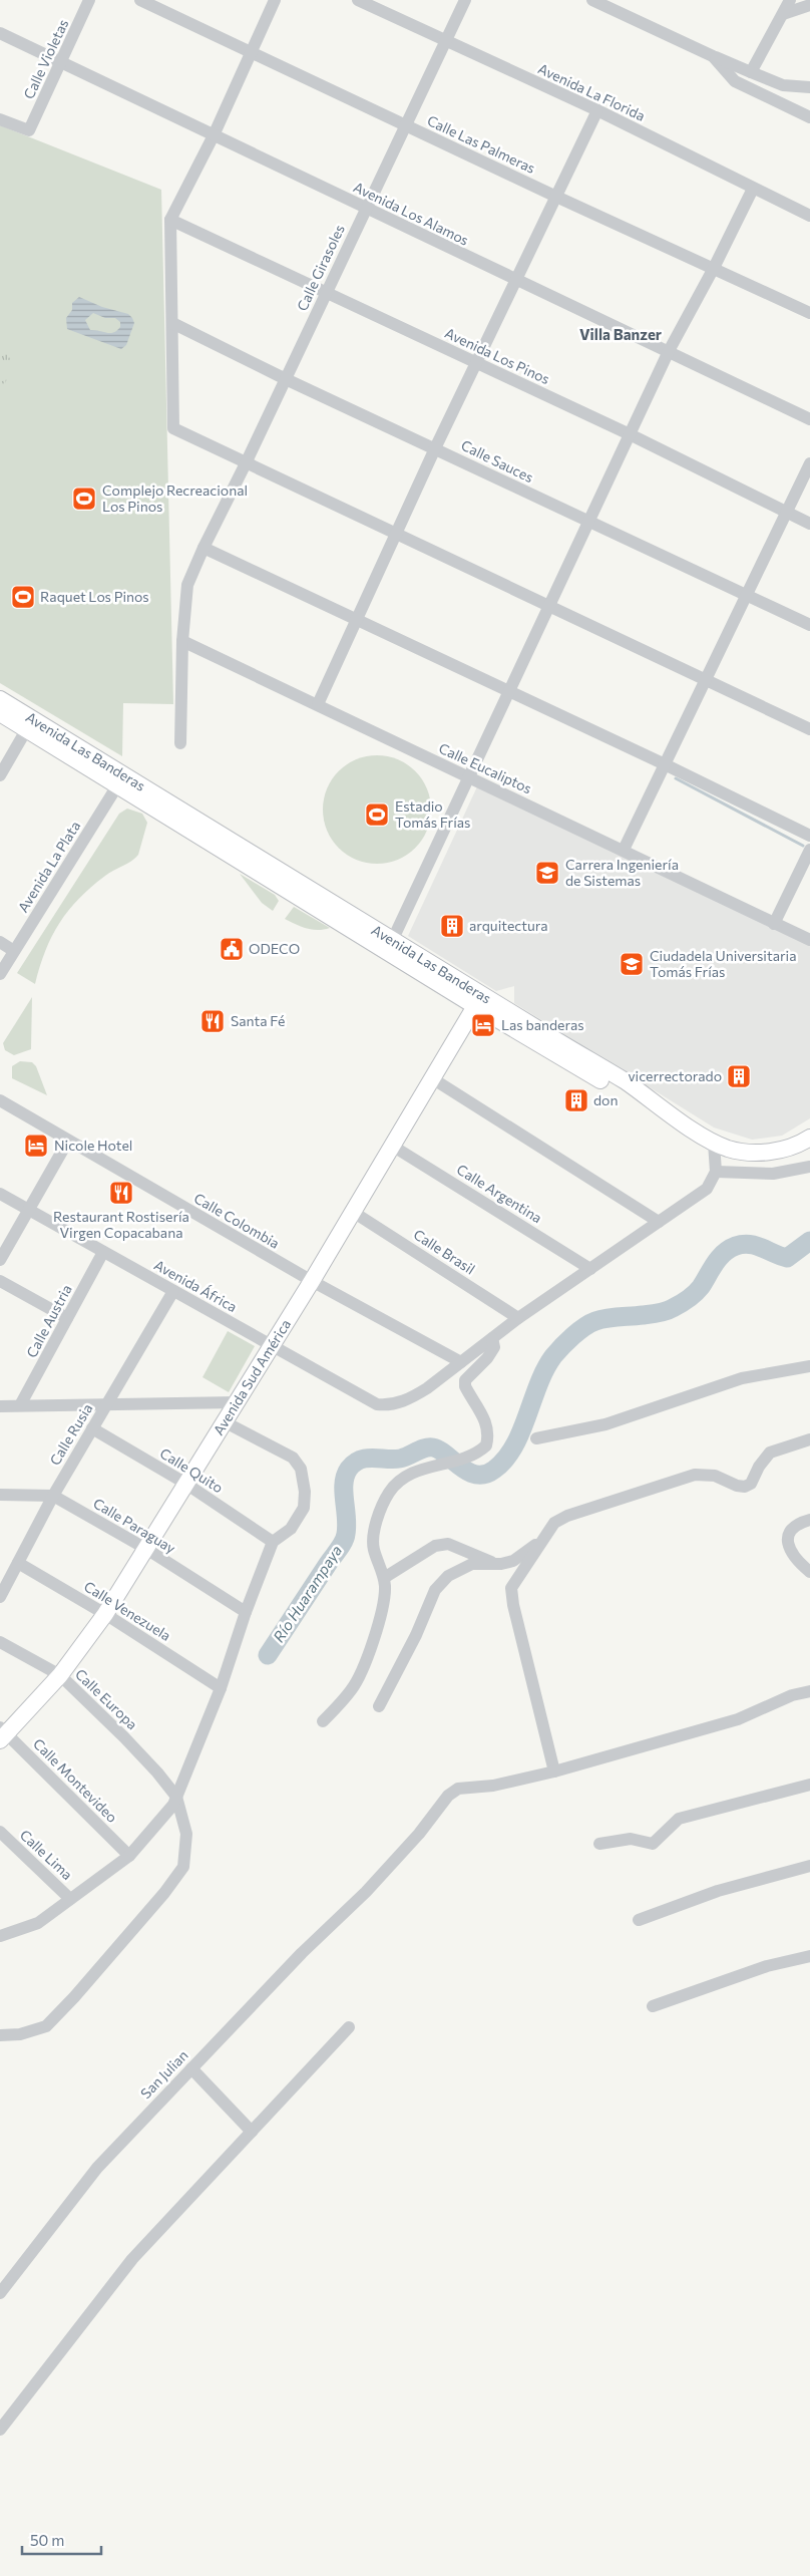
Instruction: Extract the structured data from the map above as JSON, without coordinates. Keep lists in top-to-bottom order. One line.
{"streets":{"main road":["Avenida Las Banderas","Avenida Sud América"],"street":["Calle Violetas","Avenida La Florida","Calle Las Palmeras","Avenida Los Alamos","Calle Girasoles","Avenida Los Pinos","Calle Sauces","Calle Eucaliptos","Avenida La Plata","Calle Argentina","Calle Colombia","Calle Brasil","Avenida África","Calle Austria","Calle Rusia","Calle Quito","Calle Paraguay","Calle Venezuela","Calle Europa","Calle Montevideo","Calle Lima","San Julian"]},"crossings":[["Calle Violetas","Avenida Los Alamos"],["Avenida La Florida","Calle Girasoles"],["Calle Las Palmeras","Calle Girasoles"],["Avenida Los Alamos","Calle Girasoles"],["Calle Girasoles","Avenida Los Pinos"],["Calle Girasoles","Calle Sauces"],["Calle Girasoles","Calle Eucaliptos"],["Avenida Las Banderas","Avenida La Plata"],["Avenida Las Banderas","Avenida Sud América"],["Calle Argentina","Avenida Sud América"],["Calle Colombia","Avenida África"],["Calle Colombia","Avenida Sud América"],["Calle Brasil","Avenida Sud América"],["Avenida África","Calle Austria"],["Avenida África","Avenida Sud América"],["Avenida África","Calle Rusia"],["Avenida Sud América","Calle Quito"],["Avenida Sud América","Calle Paraguay"],["Avenida Sud América","Calle Venezuela"],["Avenida Sud América","Calle Europa"],["Avenida Sud América","Calle Montevideo"],["Calle Rusia","Calle Quito"],["Calle Rusia","Calle Paraguay"],["Calle Rusia","Calle Venezuela"]],"districts":["Villa Banzer"],"water":["Río Huarampaya"],"places":{"sports":["Complejo Recreacional Los Pinos","Raquet Los Pinos","Estadio Tomás Frías"],"school or university":["Carrera Ingeniería de Sistemas","Ciudadela Universitaria Tomás Frías"],"building":["arquitectura","vicerrectorado","don"],"public building":["ODECO"],"restaurant":["Santa Fé","Restaurant Rostisería Virgen Copacabana"],"hotel":["Las banderas","Nicole Hotel"]},"scale_bar":"50 m"}
